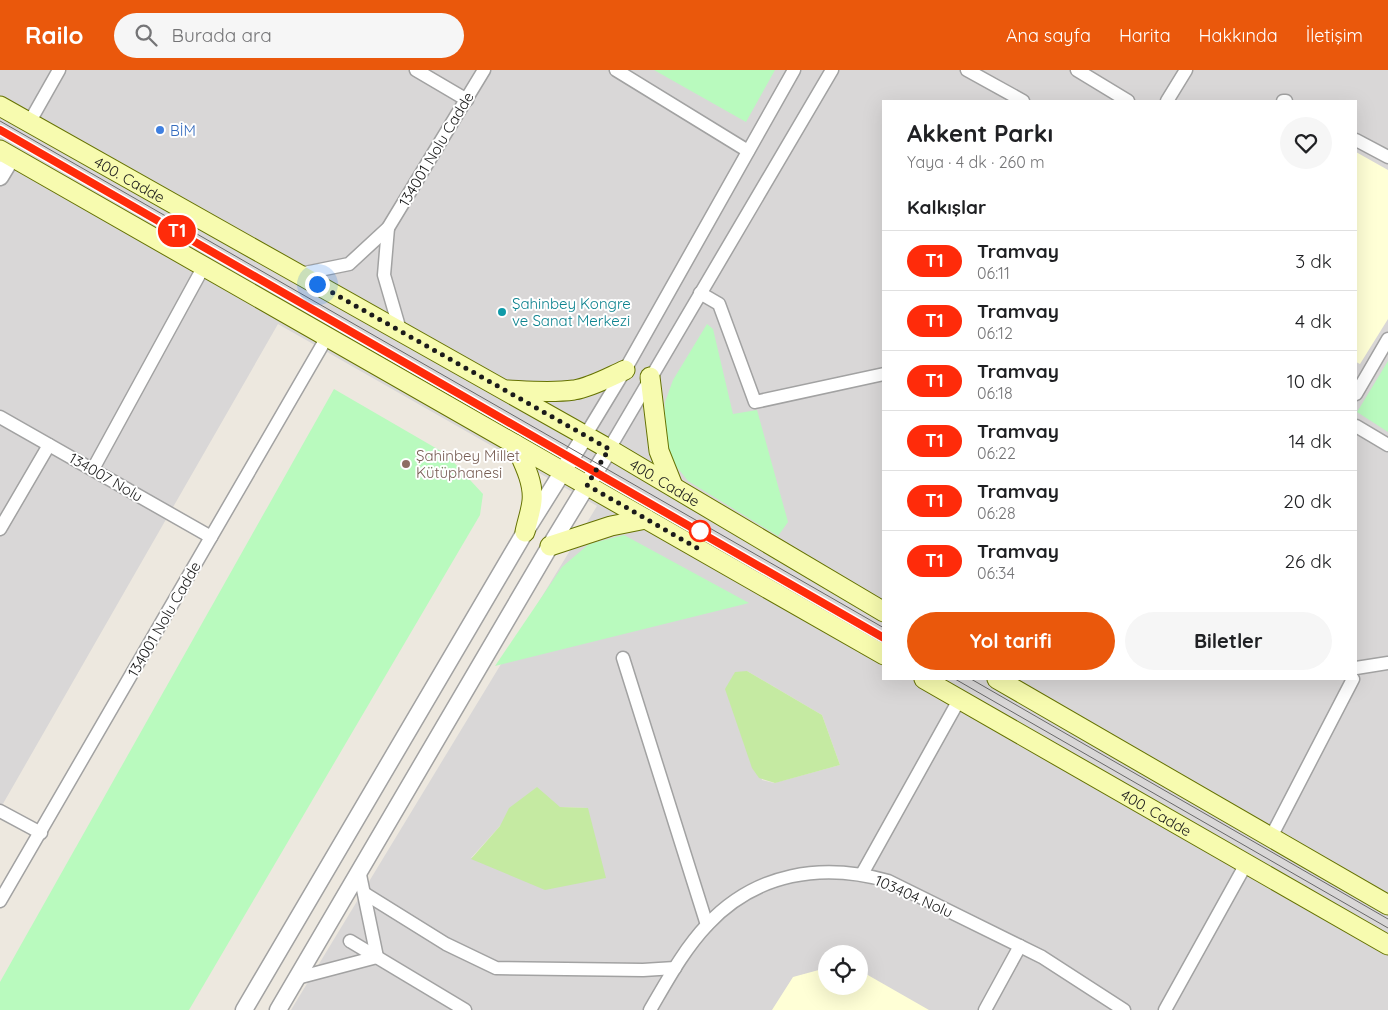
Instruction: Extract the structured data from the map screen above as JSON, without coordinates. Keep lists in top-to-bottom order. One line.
{"streets":{"main road":["400. Cadde"],"street":["134001 Nolu Cadde","134007 Nolu","103404 Nolu"]},"crossings":[["134001 Nolu Cadde","400. Cadde"],["134001 Nolu Cadde","134007 Nolu"]],"places":["BİM","Şahinbey Kongre ve Sanat Merkezi","Şahinbey Millet Kütüphanesi"],"lines":["tram line T1"],"page":{"header":"Railo","search":"Burada ara","nav":["Ana sayfa","Harita","Hakkında","İletişim"],"on_map":"T1","heading":[["Akkent Parkı","Yaya · 4 dk · 260 m"],"Kalkışlar"],"list":[{"mark":"T1","name":"Tramvay","note":"06:11","value":"3 dk"},{"mark":"T1","name":"Tramvay","note":"06:12","value":"4 dk"},{"mark":"T1","name":"Tramvay","note":"06:18","value":"10 dk"},{"mark":"T1","name":"Tramvay","note":"06:22","value":"14 dk"},{"mark":"T1","name":"Tramvay","note":"06:28","value":"20 dk"},{"mark":"T1","name":"Tramvay","note":"06:34","value":"26 dk"}],"buttons":["Yol tarifi","Biletler"]}}
